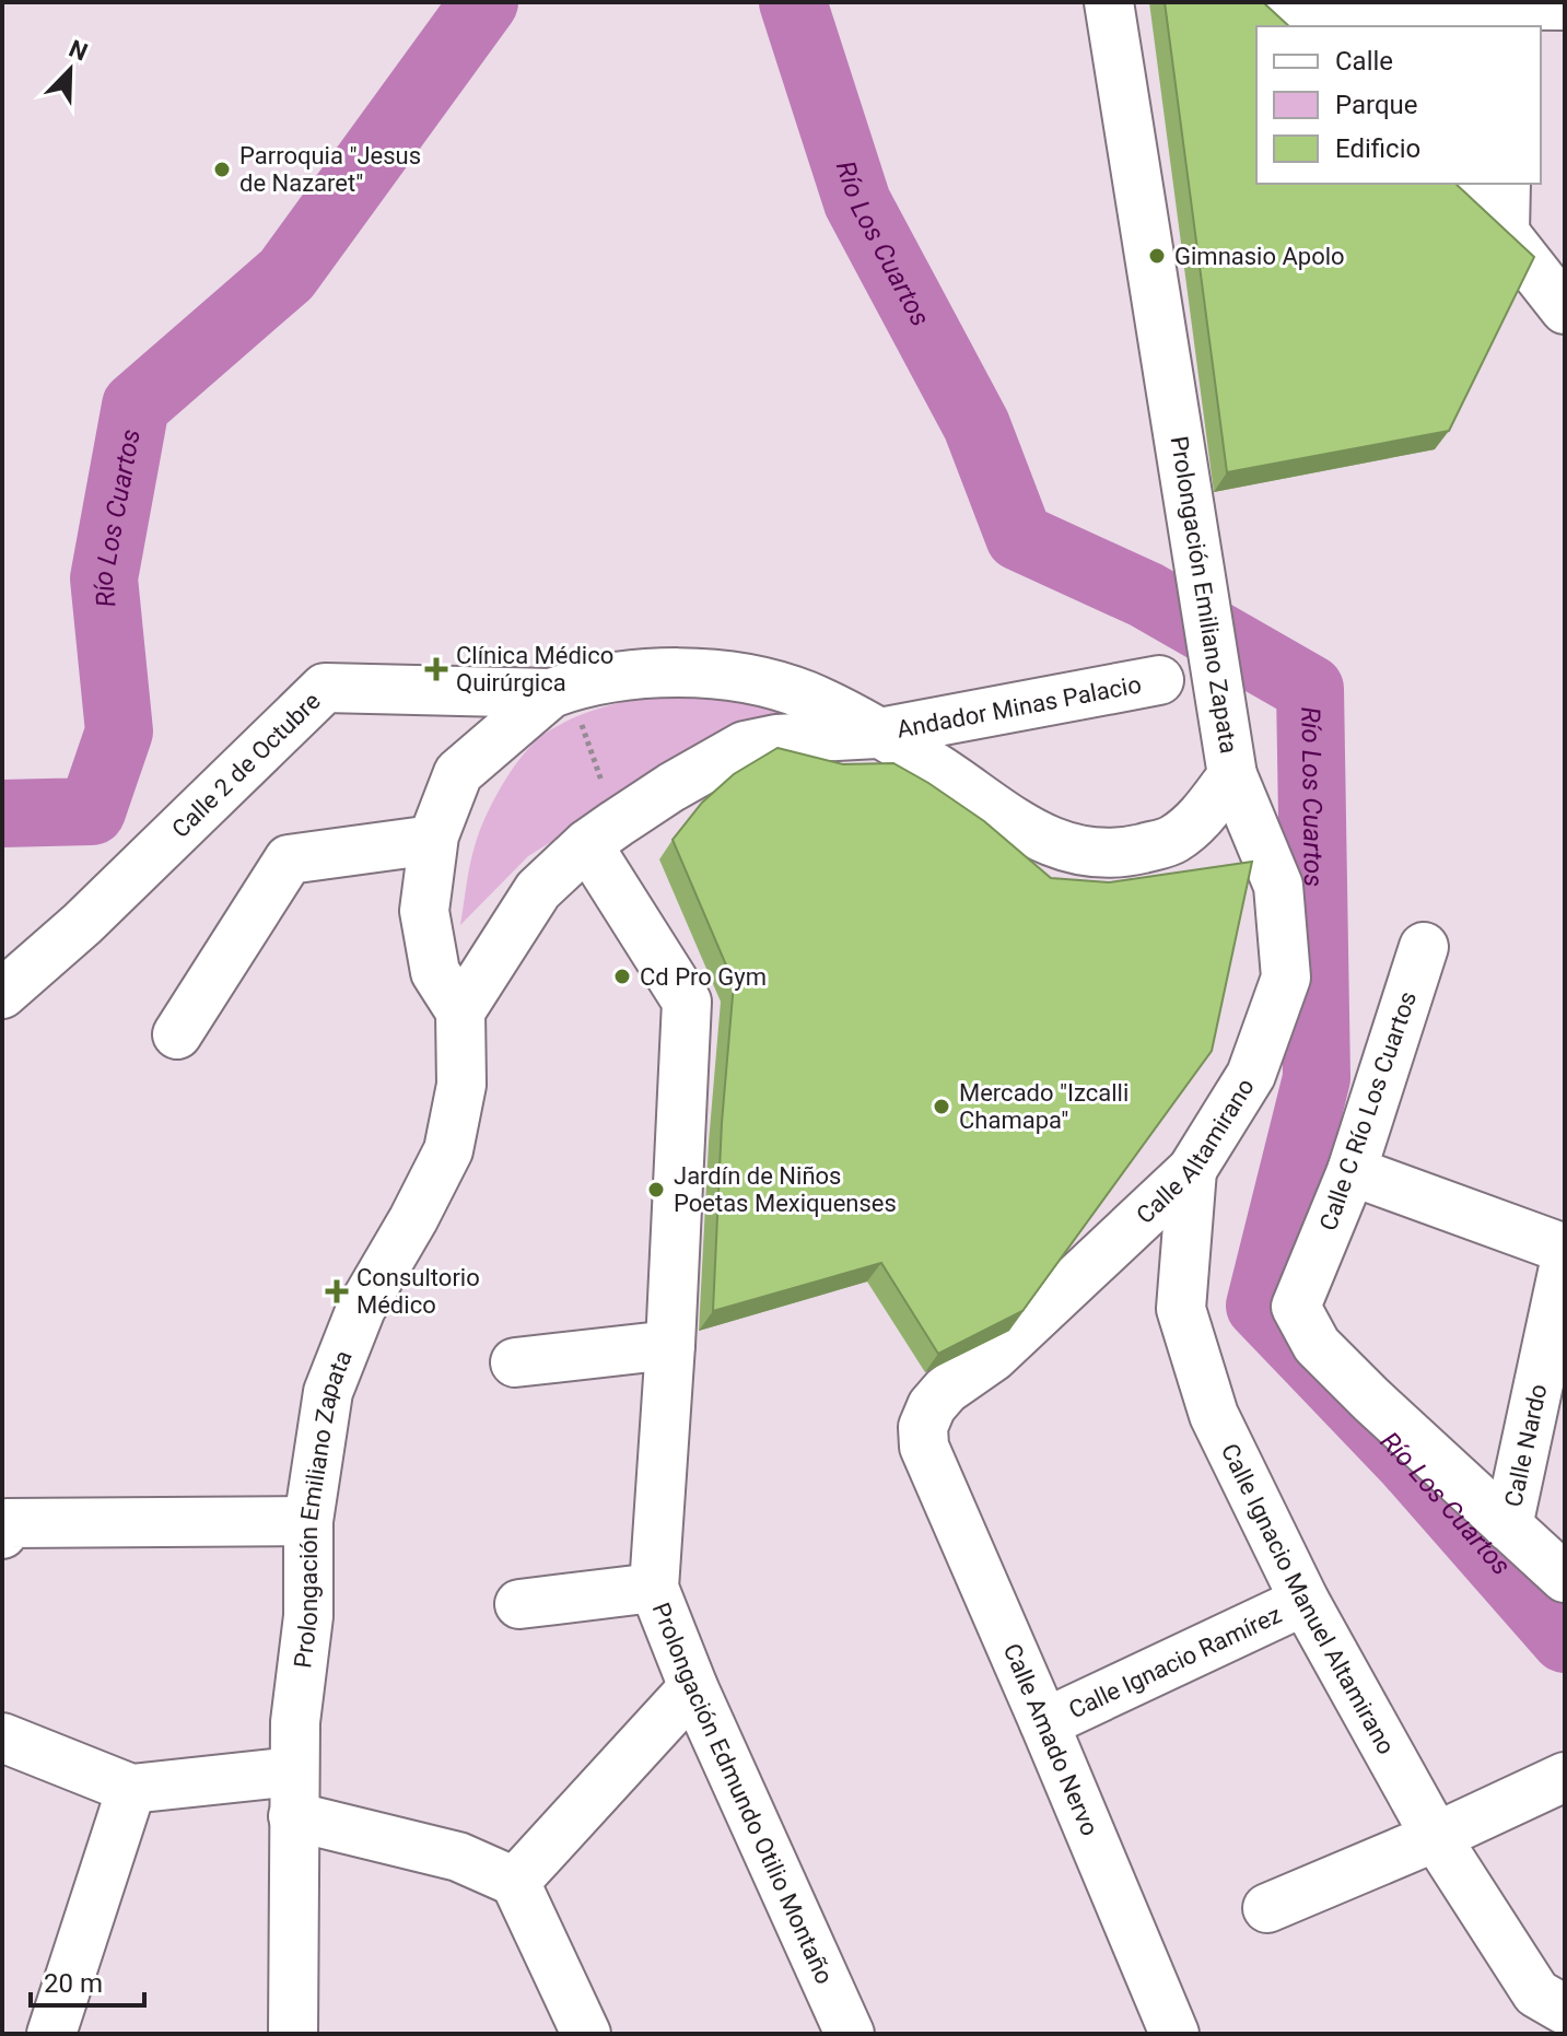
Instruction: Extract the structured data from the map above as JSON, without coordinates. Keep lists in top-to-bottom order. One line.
{"streets":{"street":["Prolongación Emiliano Zapata","Andador Minas Palacio","Calle 2 de Octubre","Calle C Río Los Cuartos","Calle Altamirano","Calle Nardo","Calle Ignacio Manuel Altamirano","Calle Ignacio Ramírez","Calle Amado Nervo","Prolongación Edmundo Otilio Montaño"]},"crossings":[["Prolongación Emiliano Zapata","Andador Minas Palacio"],["Prolongación Emiliano Zapata","Calle 2 de Octubre"],["Prolongación Emiliano Zapata","Calle Altamirano"],["Calle C Río Los Cuartos","Calle Nardo"],["Calle Altamirano","Calle Ignacio Manuel Altamirano"],["Calle Altamirano","Calle Amado Nervo"],["Calle Ignacio Manuel Altamirano","Calle Ignacio Ramírez"],["Calle Ignacio Ramírez","Calle Amado Nervo"]],"water":["Río Los Cuartos"],"places":{"other":["Parroquia \"Jesus de Nazaret\"","Gimnasio Apolo","Cd Pro Gym","Mercado \"Izcalli Chamapa\"","Jardín de Niños Poetas Mexiquenses"],"health":["Clínica Médico Quirúrgica","Consultorio Médico"]},"legend":["Calle","Parque","Edificio"],"scale_bar":"20 m","north":"top right"}
